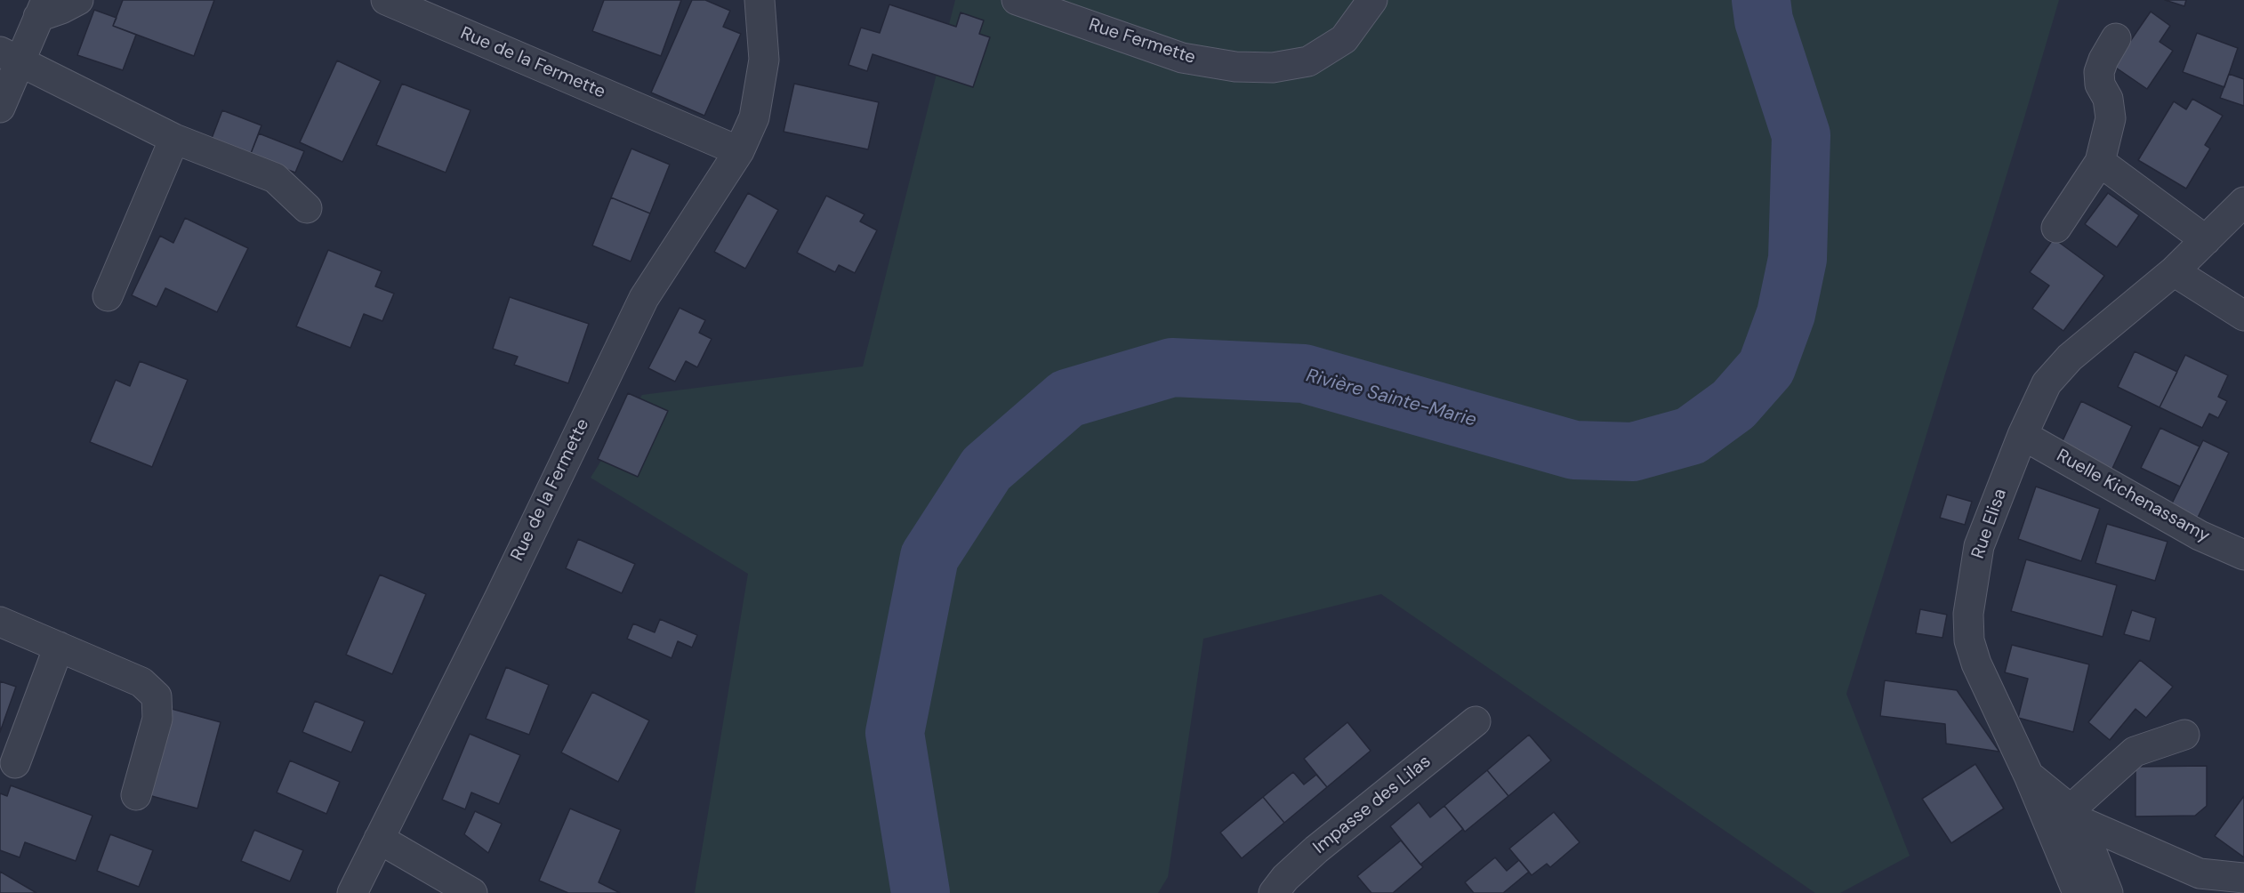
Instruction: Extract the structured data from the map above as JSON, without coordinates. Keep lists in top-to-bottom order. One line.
{"streets":{"street":["Rue Fermette","Rue de la Fermette","Ruelle Kichenassamy","Rue Elisa","Impasse des Lilas"]},"crossings":[["Ruelle Kichenassamy","Rue Elisa"]],"water":["Rivière Sainte-Marie"]}
